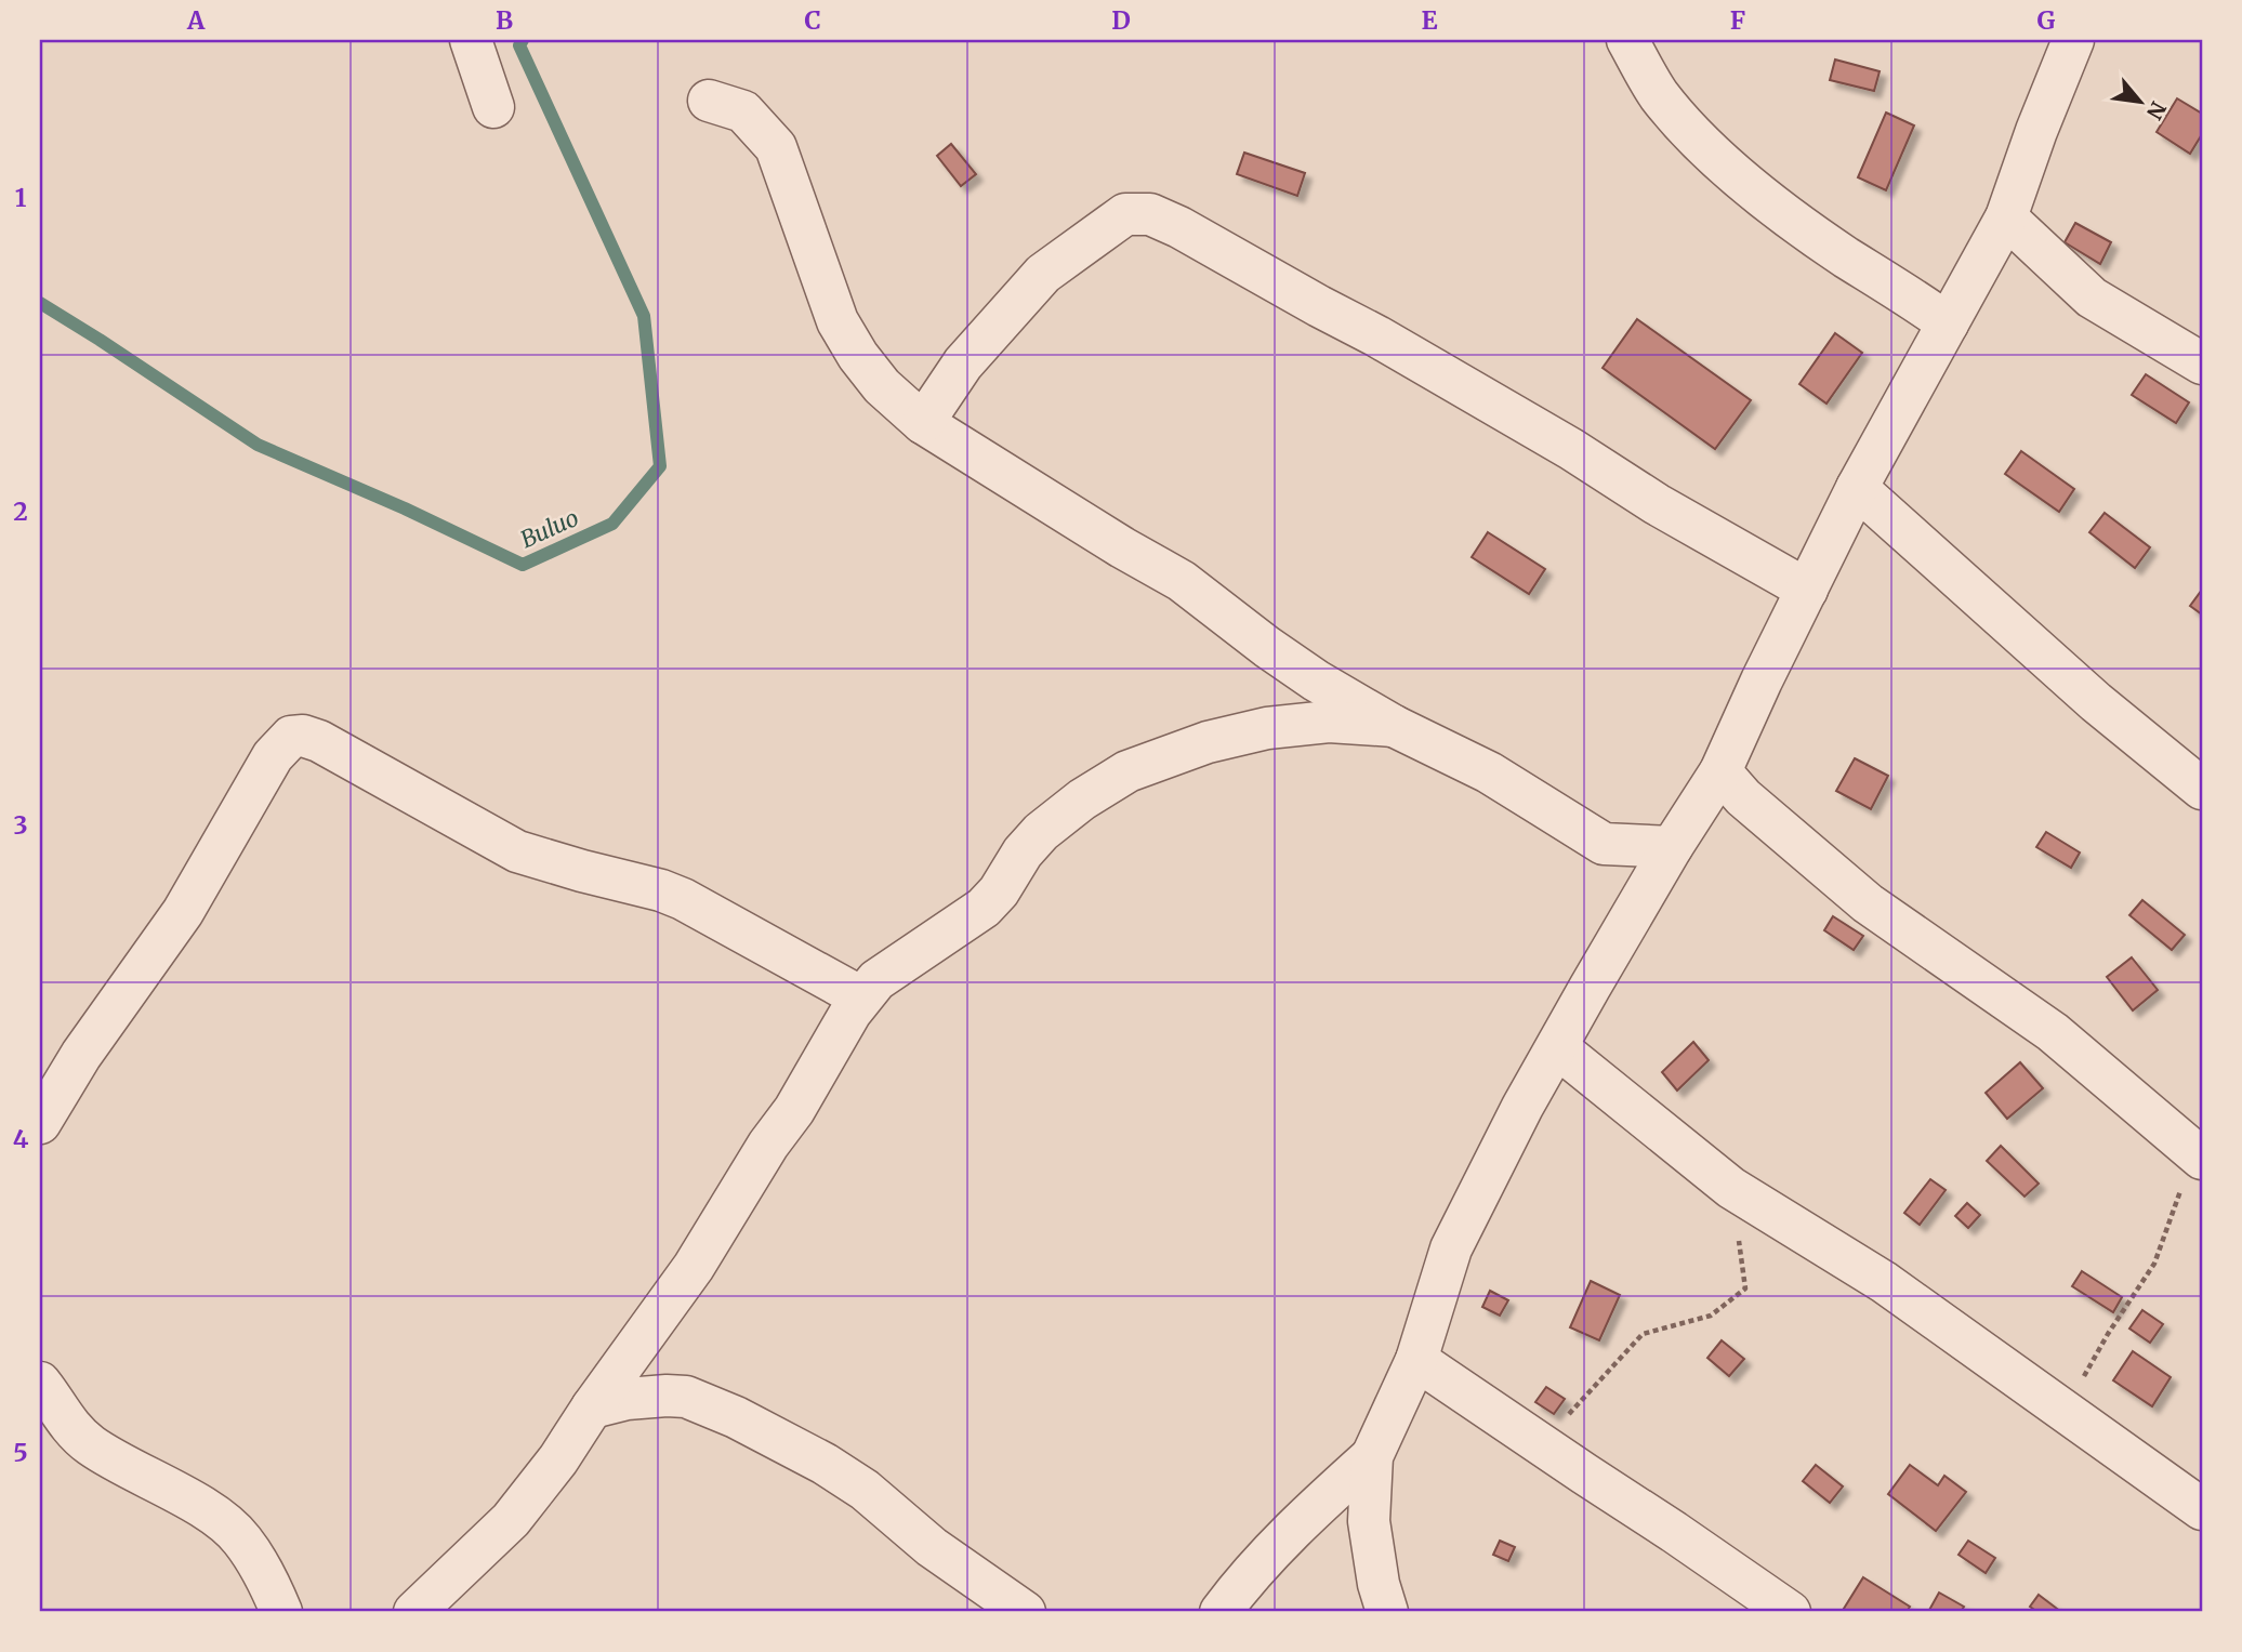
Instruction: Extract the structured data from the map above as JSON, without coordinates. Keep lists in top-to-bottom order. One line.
{"water":["Buluo"],"north":"bottom right","grid":{"columns":["A","B","C","D","E","F","G"],"rows":["1","2","3","4","5"]}}
